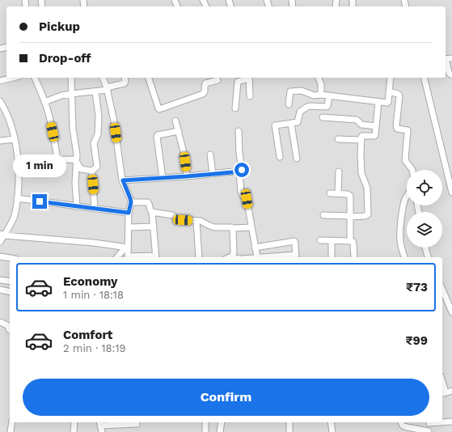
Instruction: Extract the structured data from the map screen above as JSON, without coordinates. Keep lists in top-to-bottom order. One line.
{"page":{"banner":["Pickup","Drop-off"],"bubble":"1 min","list":[{"name":"Economy","note":"1 min · 18:18","value":"₹73"},{"name":"Comfort","note":"2 min · 18:19","value":"₹99"}],"buttons":"Confirm"}}
